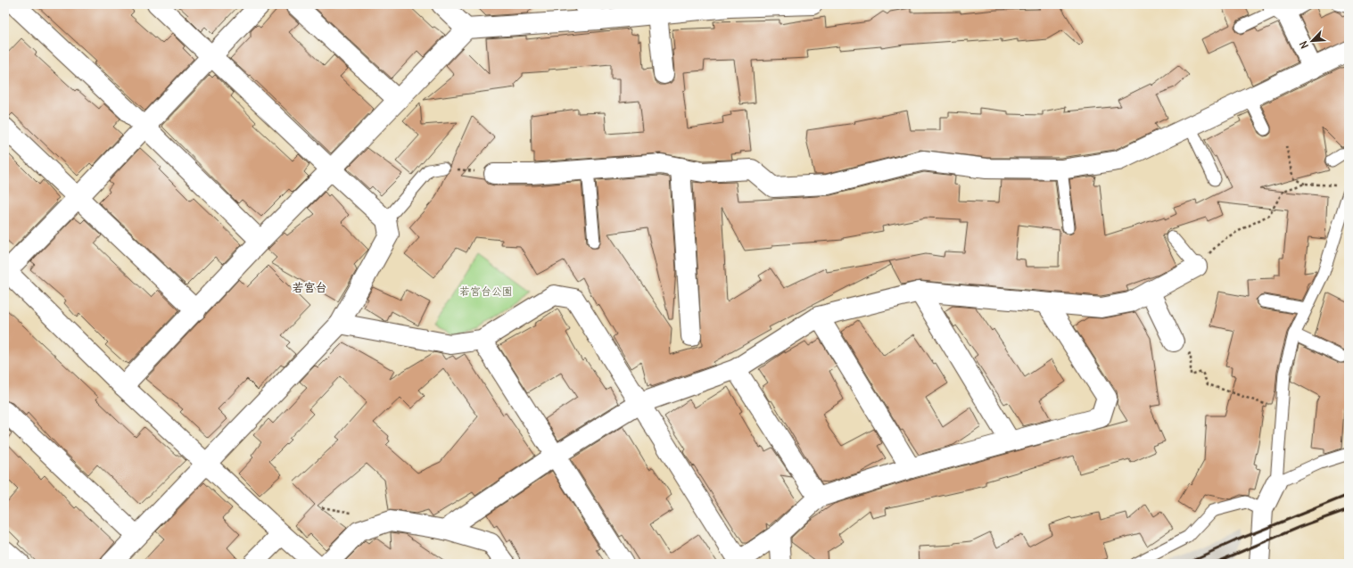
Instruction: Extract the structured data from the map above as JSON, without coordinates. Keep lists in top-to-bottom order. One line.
{"districts":["若宮台"],"parks":["若宮台公園"],"north":"bottom left"}
